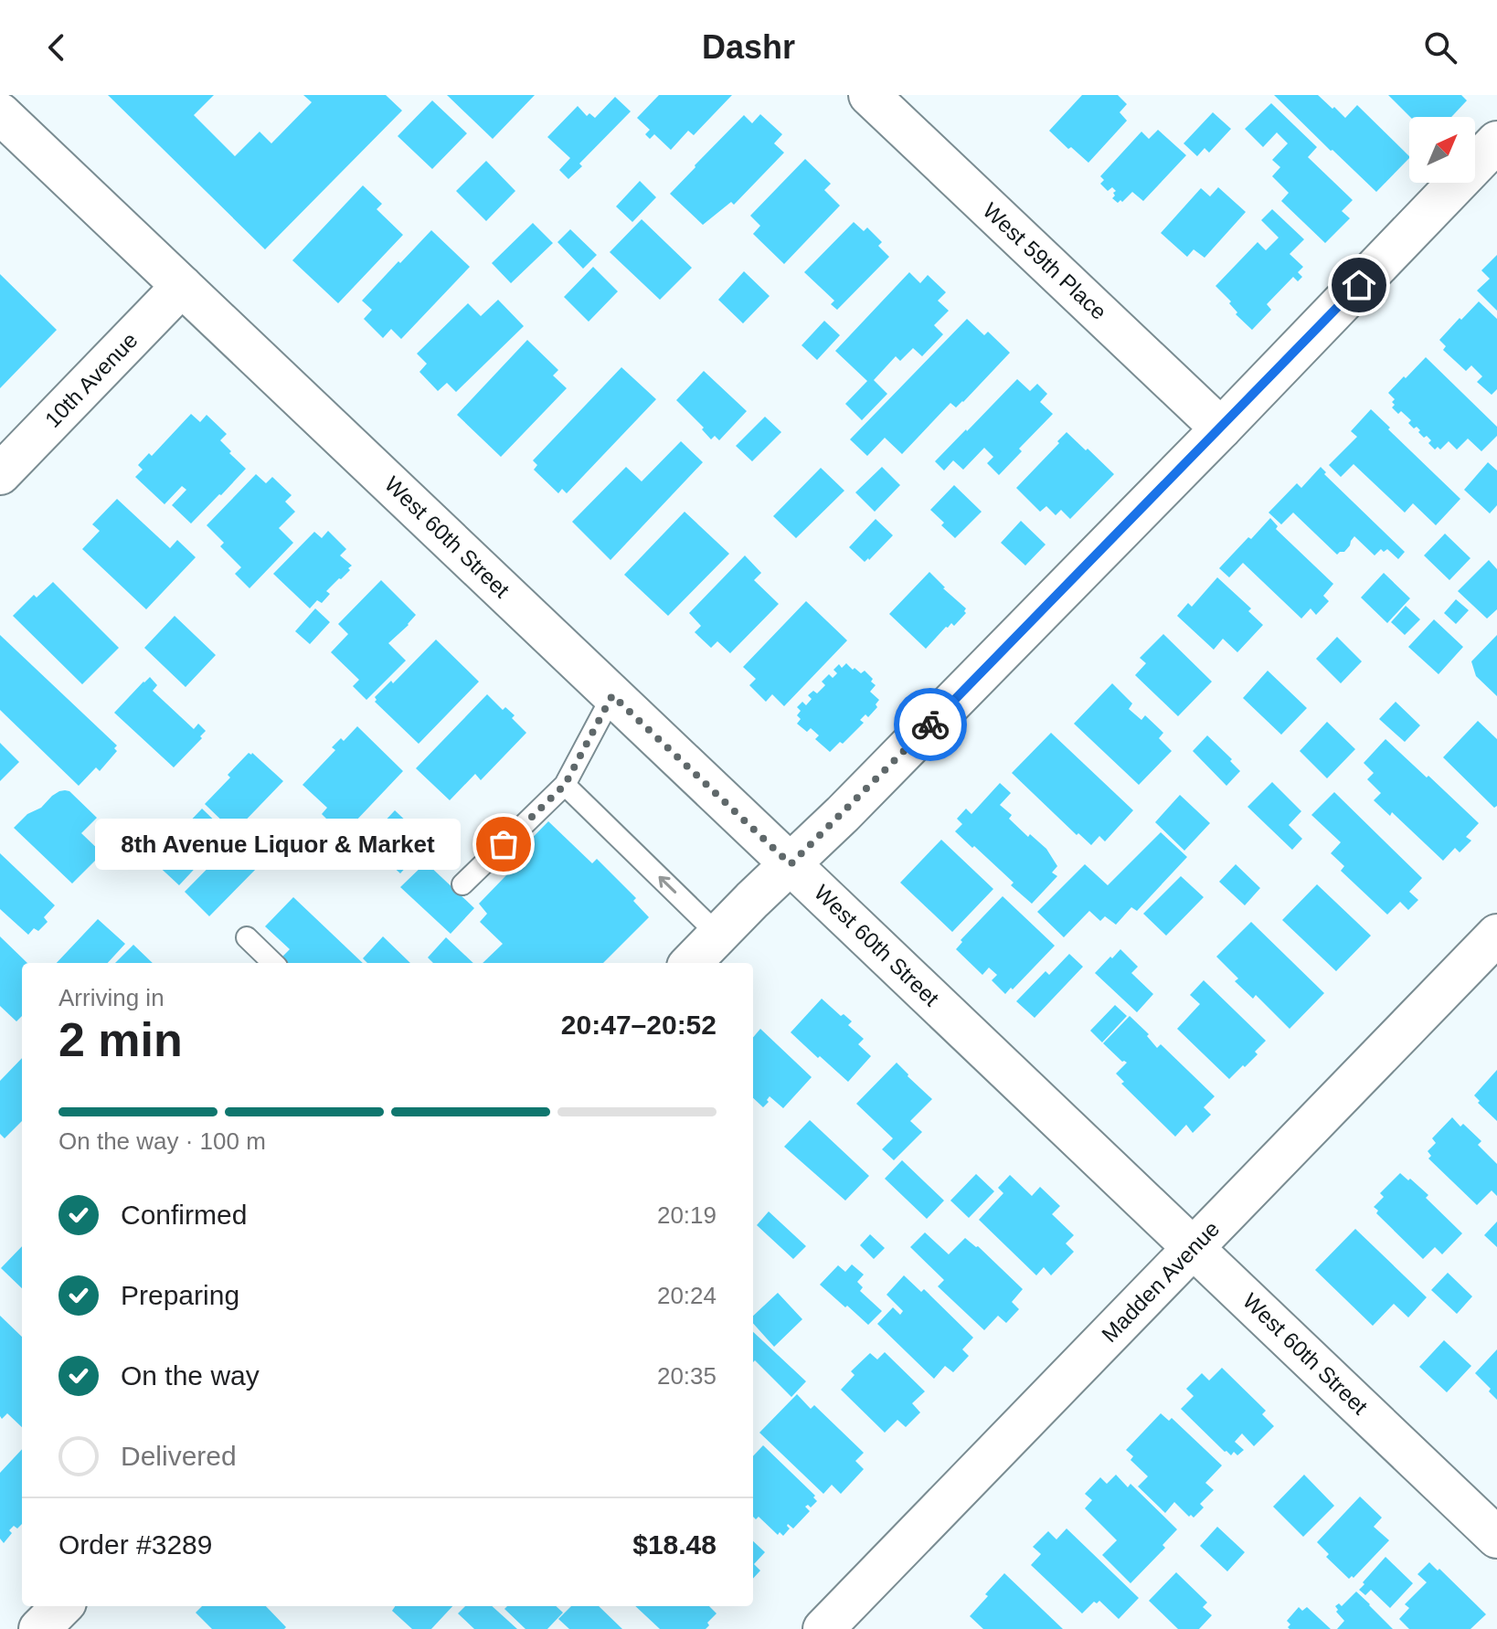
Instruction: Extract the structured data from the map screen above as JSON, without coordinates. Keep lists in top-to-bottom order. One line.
{"streets":{"street":["West 59th Place","10th Avenue","West 60th Street","Madden Avenue"]},"crossings":[["10th Avenue","West 60th Street"],["West 60th Street","Madden Avenue"]],"places":["8th Avenue Liquor & Market"],"north":"top right","page":{"header":"Dashr","bubble":"8th Avenue Liquor & Market","heading":["2 min","Arriving in","20:47–20:52"],"panel":["Order #3289","$18.48"],"bar":"On the way · 100 m","list":[["Confirmed","20:19"],["Preparing","20:24"],["On the way","20:35"],"Delivered"]}}
